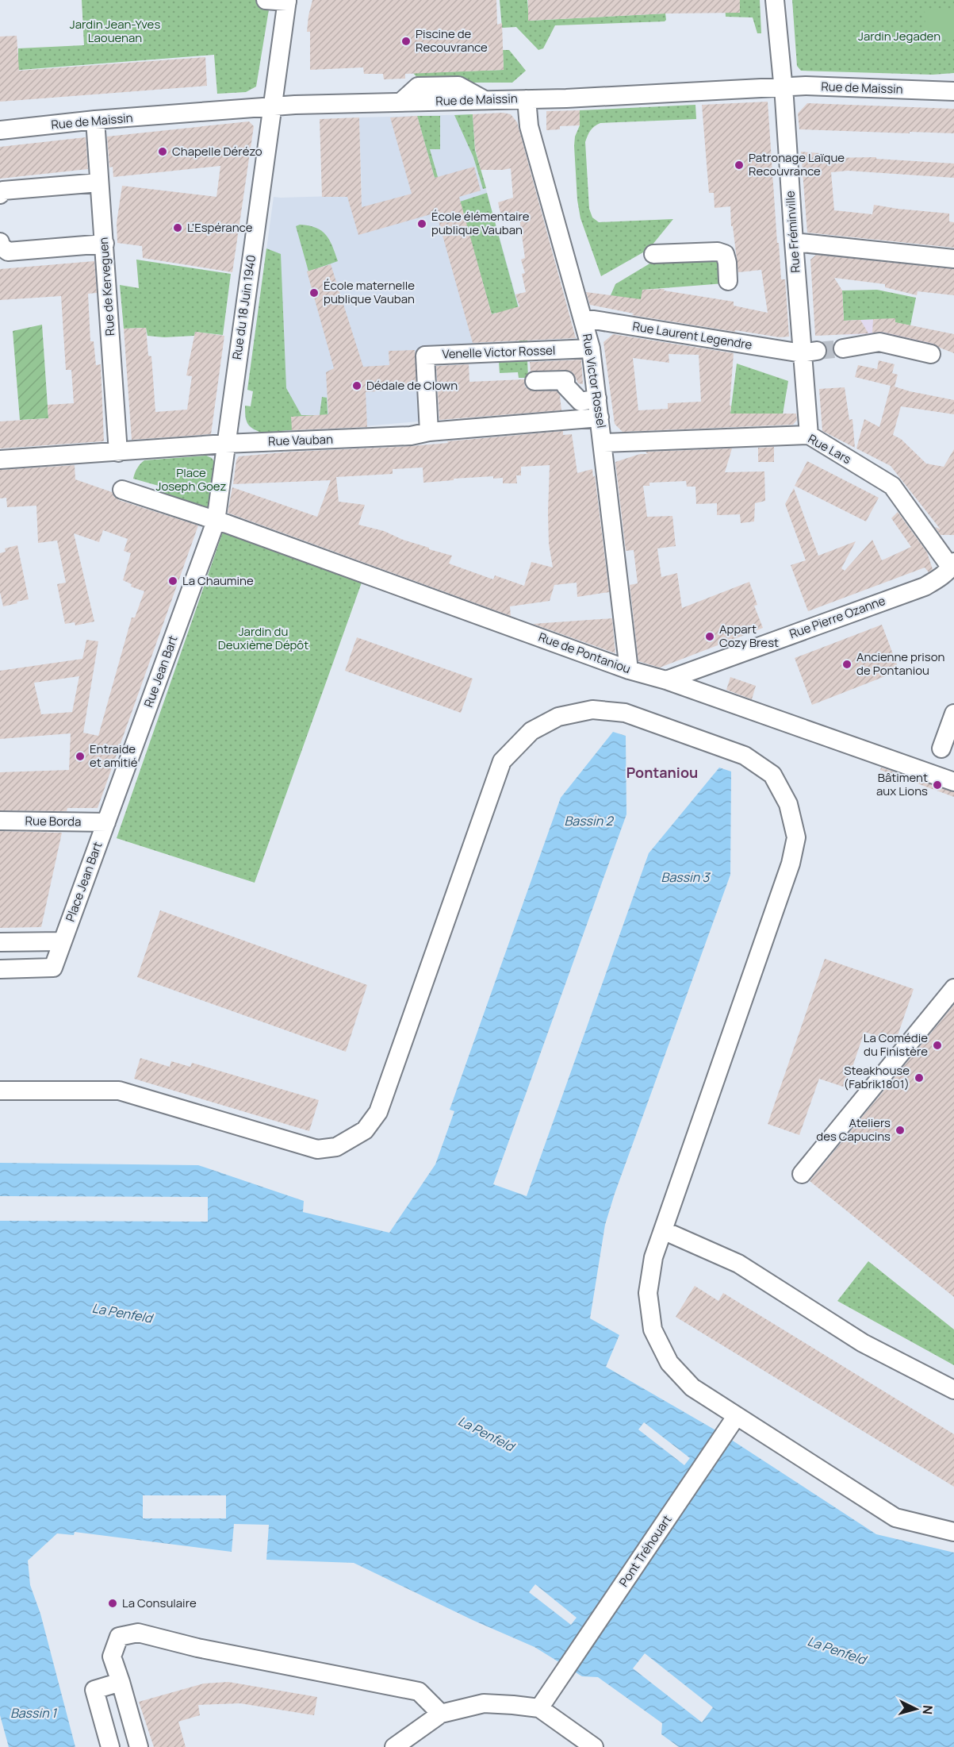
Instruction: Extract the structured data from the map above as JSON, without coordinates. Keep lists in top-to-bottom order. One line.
{"streets":{"street":["Rue de Maissin","Rue Fréminville","Rue de Kerveguen","Rue du 18 Juin 1940","Rue Laurent Legendre","Venelle Victor Rossel","Rue Victor Rossel","Rue Vauban","Rue Lars","Rue Pierre Ozanne","Rue de Pontaniou","Rue Jean Bart","Rue Borda","Place Jean Bart","Pont Tréhouart"]},"crossings":[["Rue de Maissin","Rue Fréminville"],["Rue de Maissin","Rue de Kerveguen"],["Rue de Maissin","Rue du 18 Juin 1940"],["Rue de Maissin","Rue Victor Rossel"],["Rue Fréminville","Rue Laurent Legendre"],["Rue Fréminville","Rue Lars"],["Rue de Kerveguen","Rue Vauban"],["Rue du 18 Juin 1940","Rue Vauban"],["Rue Laurent Legendre","Rue Victor Rossel"],["Venelle Victor Rossel","Rue Victor Rossel"],["Venelle Victor Rossel","Rue Vauban"],["Rue Victor Rossel","Rue Vauban"],["Rue Victor Rossel","Rue Lars"],["Rue Victor Rossel","Rue de Pontaniou"],["Rue Lars","Rue Pierre Ozanne"],["Rue Pierre Ozanne","Rue de Pontaniou"],["Rue de Pontaniou","Rue Jean Bart"],["Rue Jean Bart","Rue Borda"],["Rue Jean Bart","Place Jean Bart"],["Rue Borda","Place Jean Bart"]],"districts":["Pontaniou"],"water":["Bassin 2","Bassin 3","La Penfeld","Bassin 1"],"parks":["Jardin Jean-Yves Laouenan","Jardin Jegaden","Place Joseph Goez","Jardin du Deuxième Dépôt"],"places":["Piscine de Recouvrance","Chapelle Dérézo","Patronage Laïque Recouvrance","École élémentaire publique Vauban","L’Espérance","École maternelle publique Vauban","Dédale de Clown","La Chaumine","Appart Cozy Brest","Ancienne prison de Pontaniou","Entraide et amitié","Bâtiment aux Lions","La Comédie du Finistère","Steakhouse (Fabrik1801)","Ateliers des Capucins","La Consulaire"],"north":"right"}
